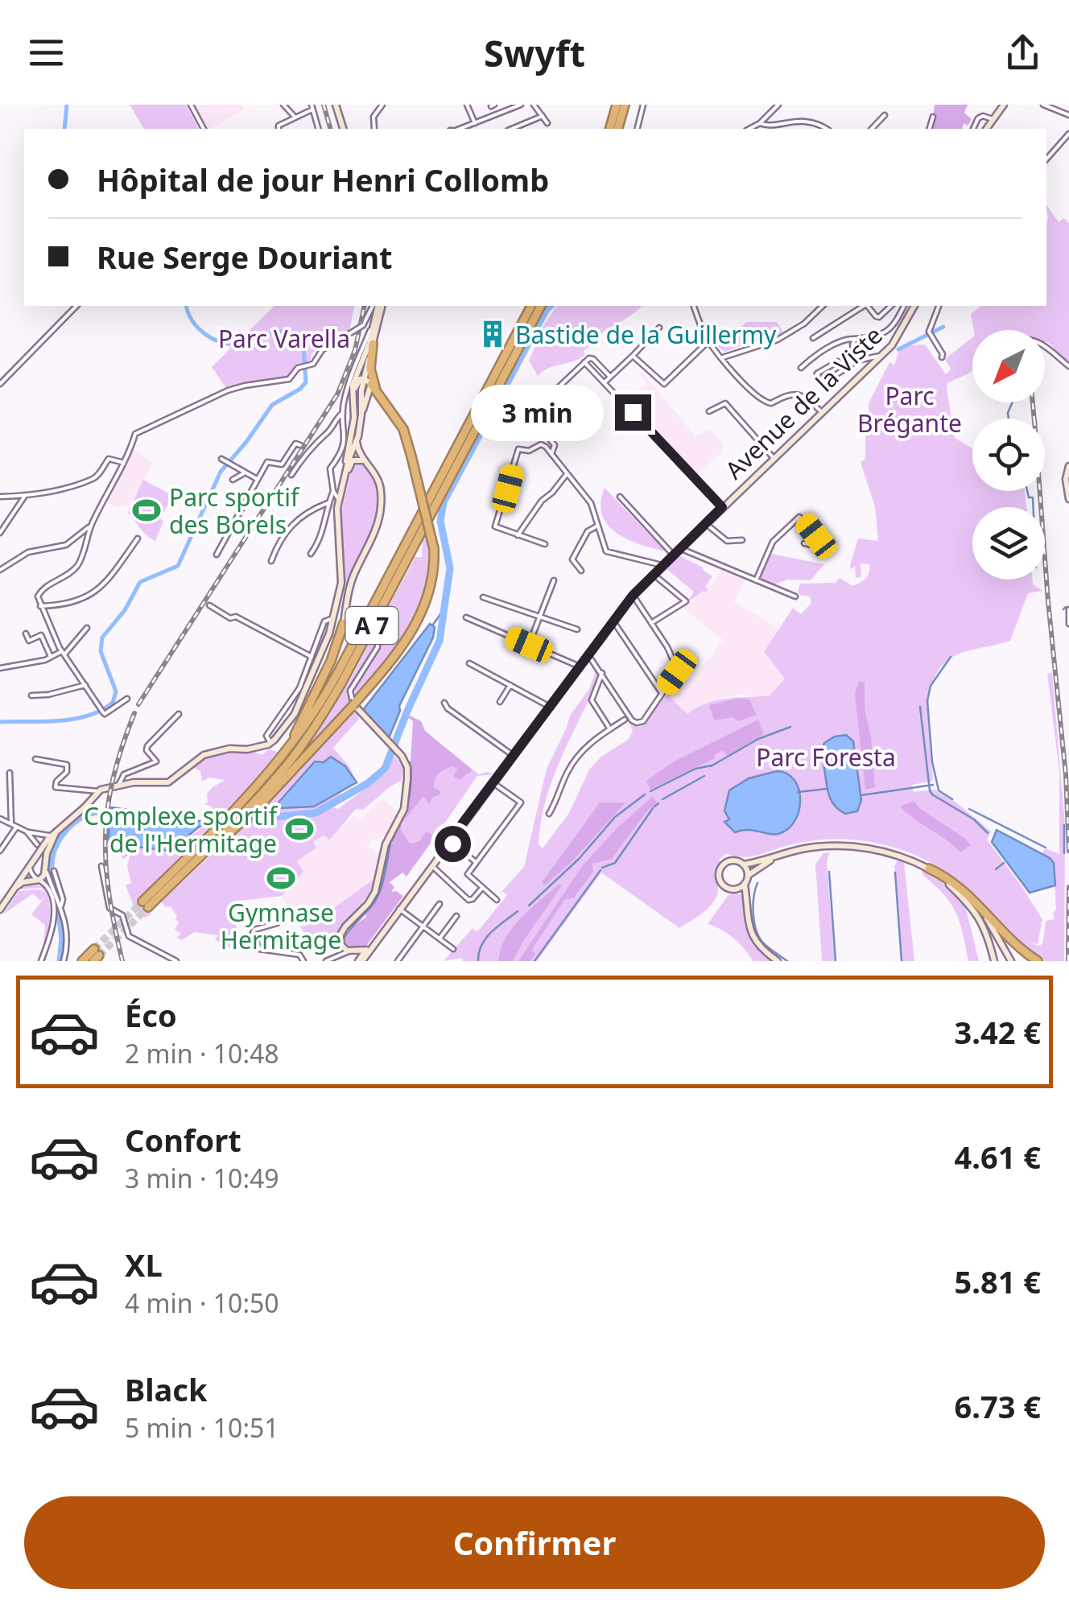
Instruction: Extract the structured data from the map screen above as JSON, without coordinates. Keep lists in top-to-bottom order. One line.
{"streets":{"highway":["A 7"],"street":["Avenue de la Viste"]},"parks":["Parc Varella","Parc Brégante","Parc Foresta"],"places":{"building":["Bastide de la Guillermy"],"sports":["Parc sportif des Borels","Complexe sportif de l'Hermitage","Gymnase Hermitage"]},"north":"bottom left","page":{"header":"Swyft","banner":["Hôpital de jour Henri Collomb","Rue Serge Douriant"],"bubble":"3 min","list":[{"name":"Éco","note":"2 min · 10:48","value":"3.42 €"},{"name":"Confort","note":"3 min · 10:49","value":"4.61 €"},{"name":"XL","note":"4 min · 10:50","value":"5.81 €"},{"name":"Black","note":"5 min · 10:51","value":"6.73 €"}],"buttons":"Confirmer"}}
